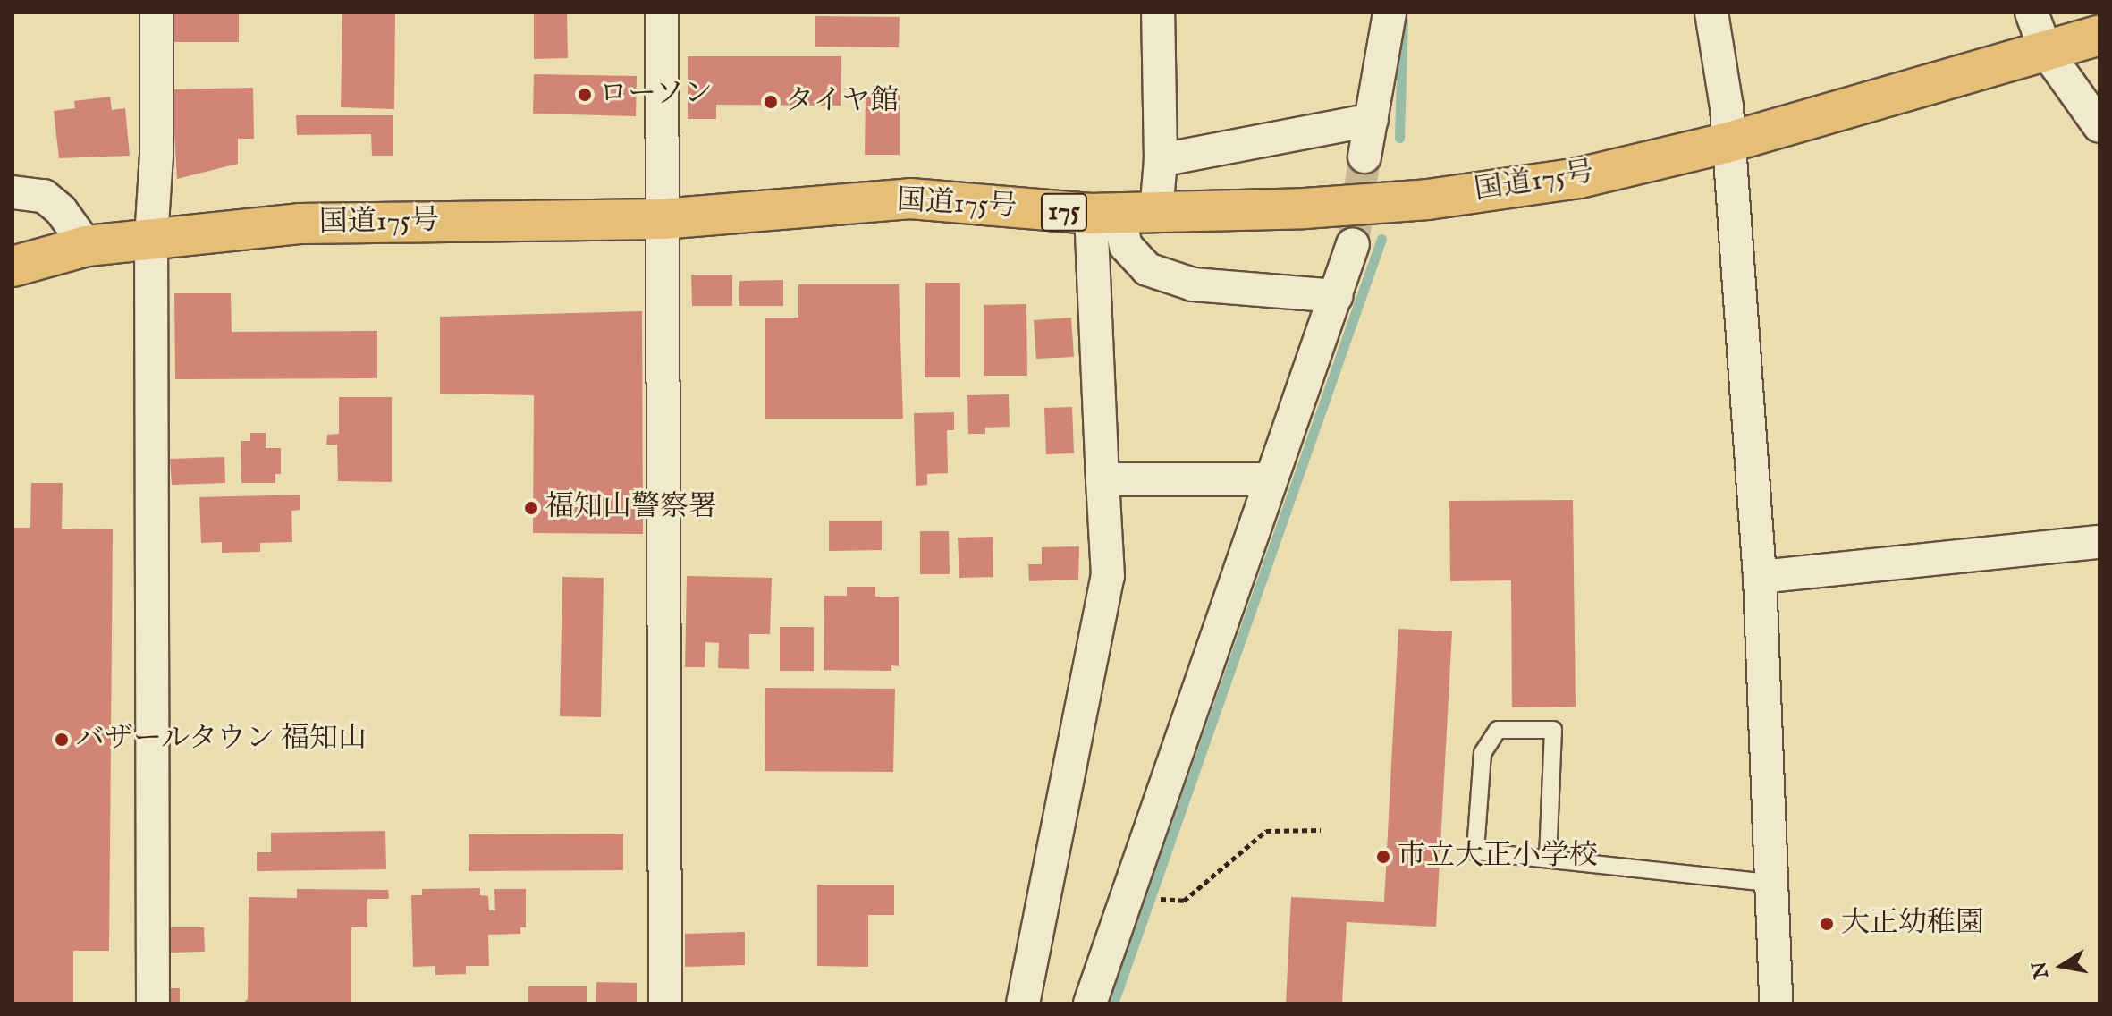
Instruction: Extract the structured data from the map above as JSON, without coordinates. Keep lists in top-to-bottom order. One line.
{"streets":{"highway":["国道175号","175"]},"places":["ローソン","タイヤ館","福知山警察署","バザールタウン 福知山","市立大正小学校","大正幼稚園"],"north":"left"}
